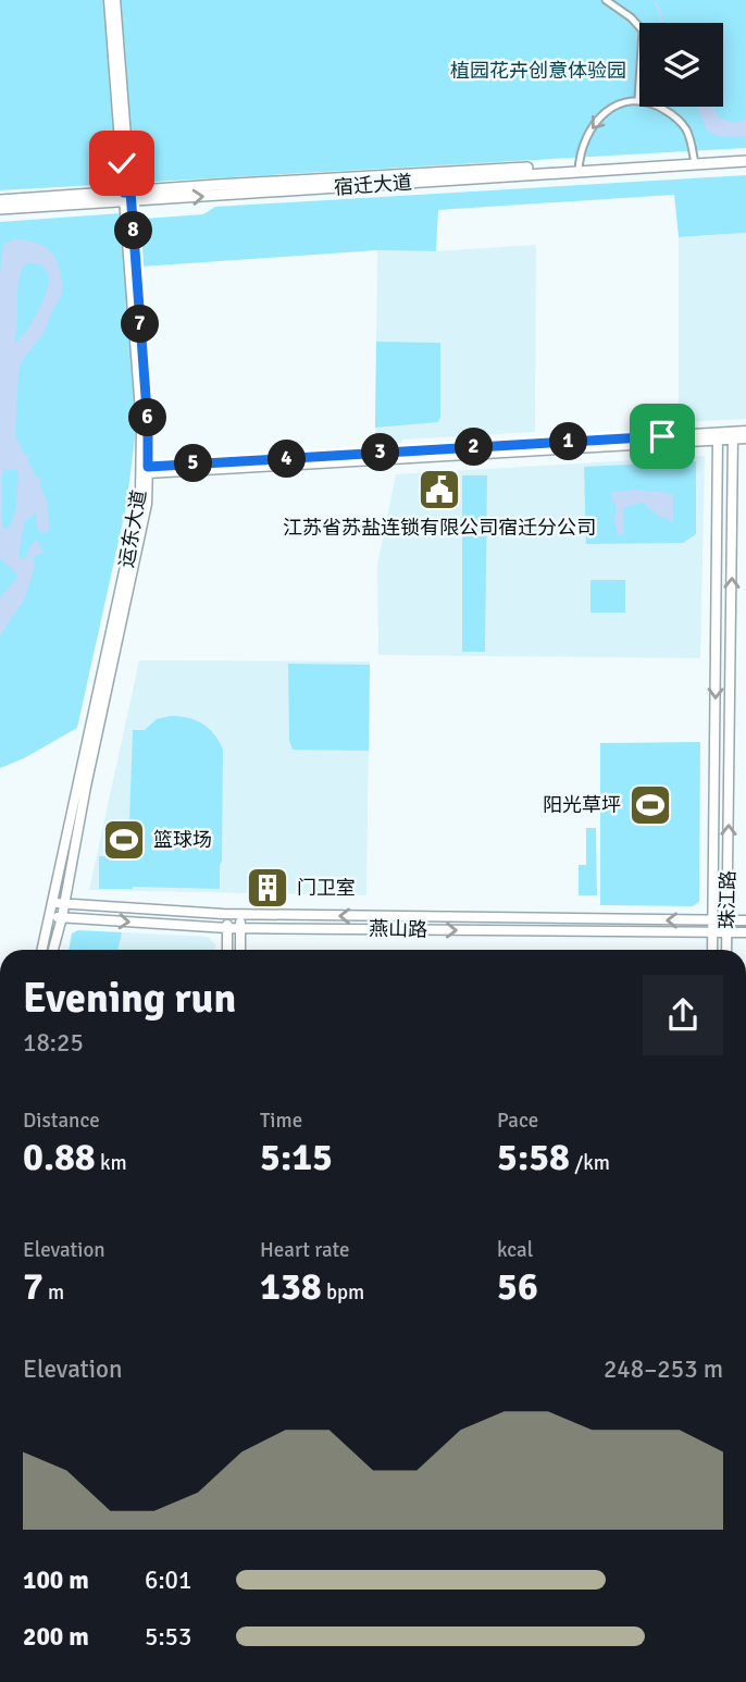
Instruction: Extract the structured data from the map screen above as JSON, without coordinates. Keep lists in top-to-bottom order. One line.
{"streets":{"main road":["宿迁大道"],"street":["运东大道","珠江路","燕山路"]},"crossings":[["宿迁大道","运东大道"],["运东大道","燕山路"],["珠江路","燕山路"]],"parks":["植园花卉创意体验园"],"places":{"public building":["江苏省苏盐连锁有限公司宿迁分公司"],"sports":["阳光草坪","篮球场"],"building":["门卫室"]},"page":{"pins":["8","7","6","1","2","3","4","5"],"heading":["Evening run","18:25"],"stats":[["Distance","0.88 km"],["Time","5:15"],["Pace","5:58 /km"],["Elevation","7 m"],["Heart rate","138 bpm"],["kcal","56"]],"chart":["Elevation","248–253 m"],"list":[{"name":"100 m","note":"6:01"},{"name":"200 m","note":"5:53"}]}}
